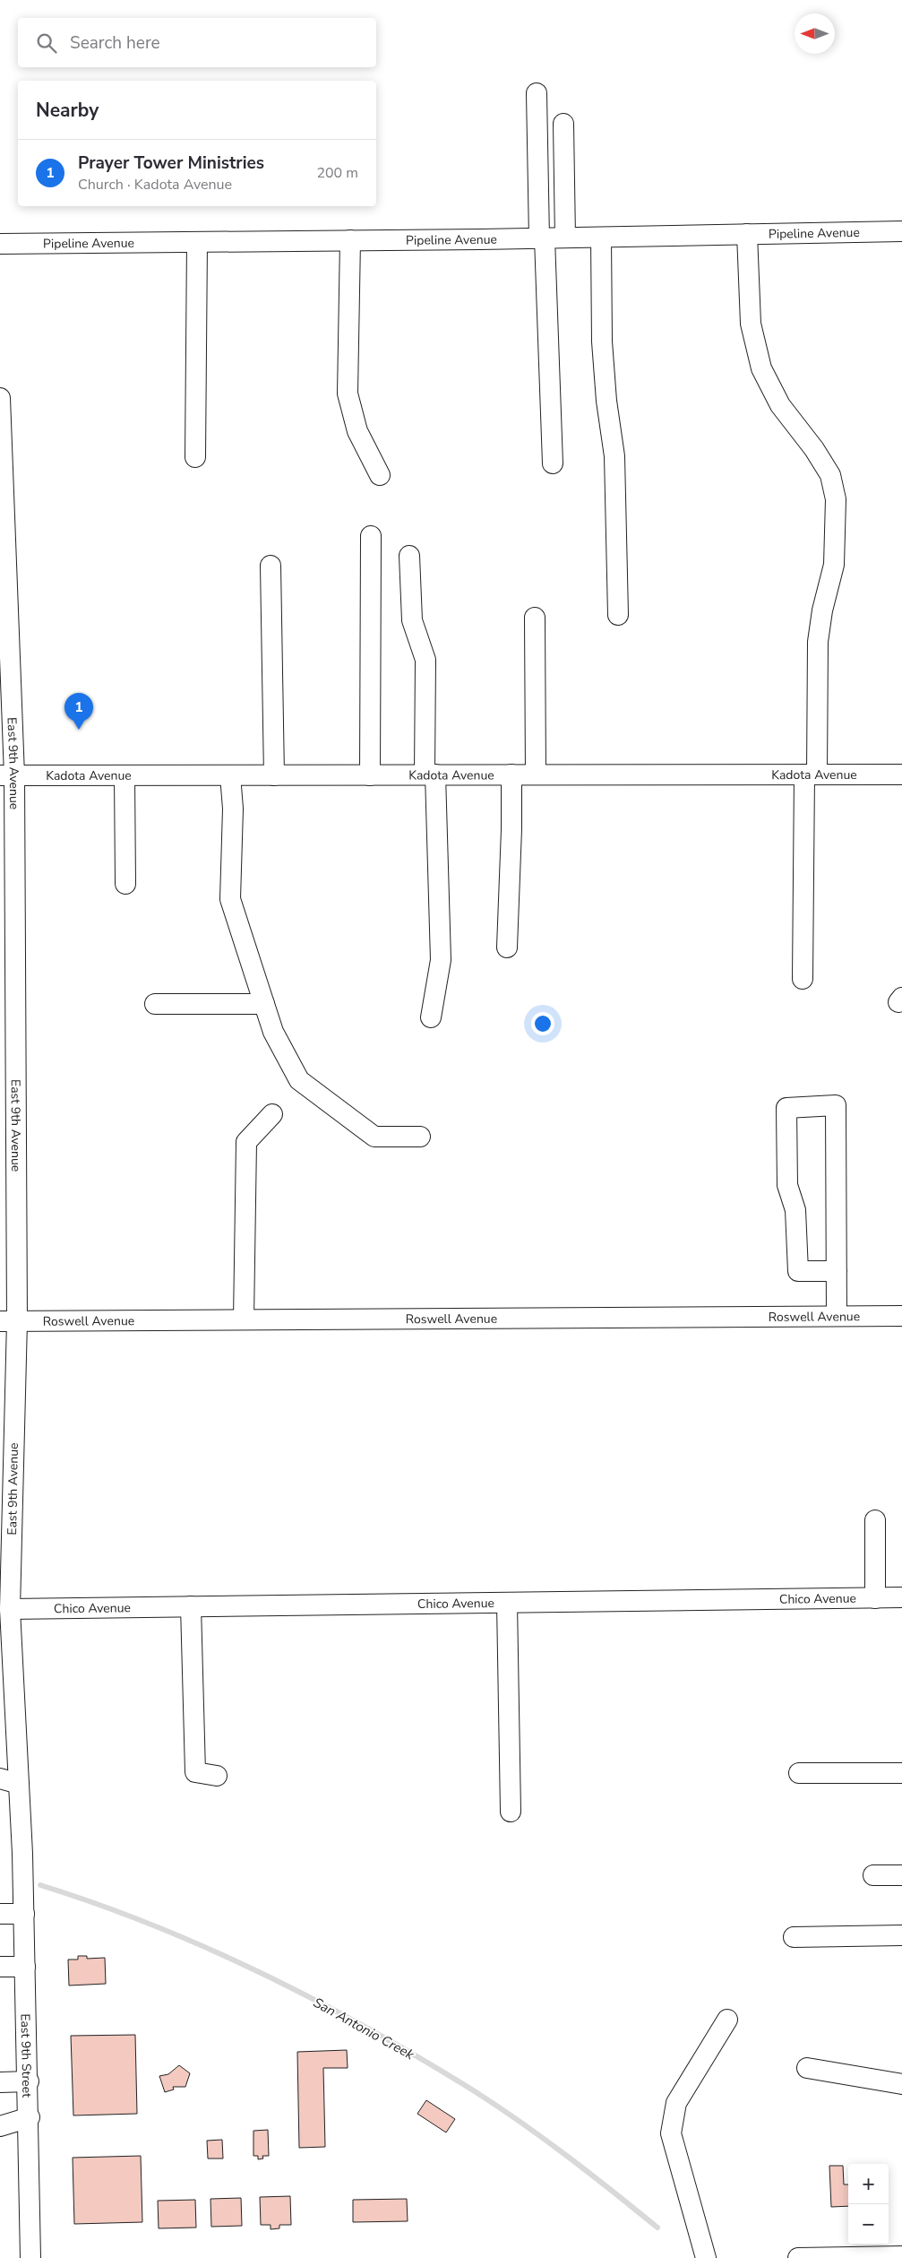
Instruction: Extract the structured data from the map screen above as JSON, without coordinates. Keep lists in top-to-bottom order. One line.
{"streets":{"street":["Pipeline Avenue","East 9th Avenue","Kadota Avenue","Roswell Avenue","Chico Avenue","East 9th Street"]},"crossings":[["East 9th Avenue","Kadota Avenue"],["East 9th Avenue","Roswell Avenue"],["East 9th Avenue","Chico Avenue"],["East 9th Avenue","East 9th Street"]],"water":["San Antonio Creek"],"north":"left","page":{"search":"Search here","heading":"Nearby","list":[{"mark":"1","name":"Prayer Tower Ministries","note":"Church · Kadota Avenue","value":"200 m"}],"pins":"1","map_buttons":["+","−"]}}
